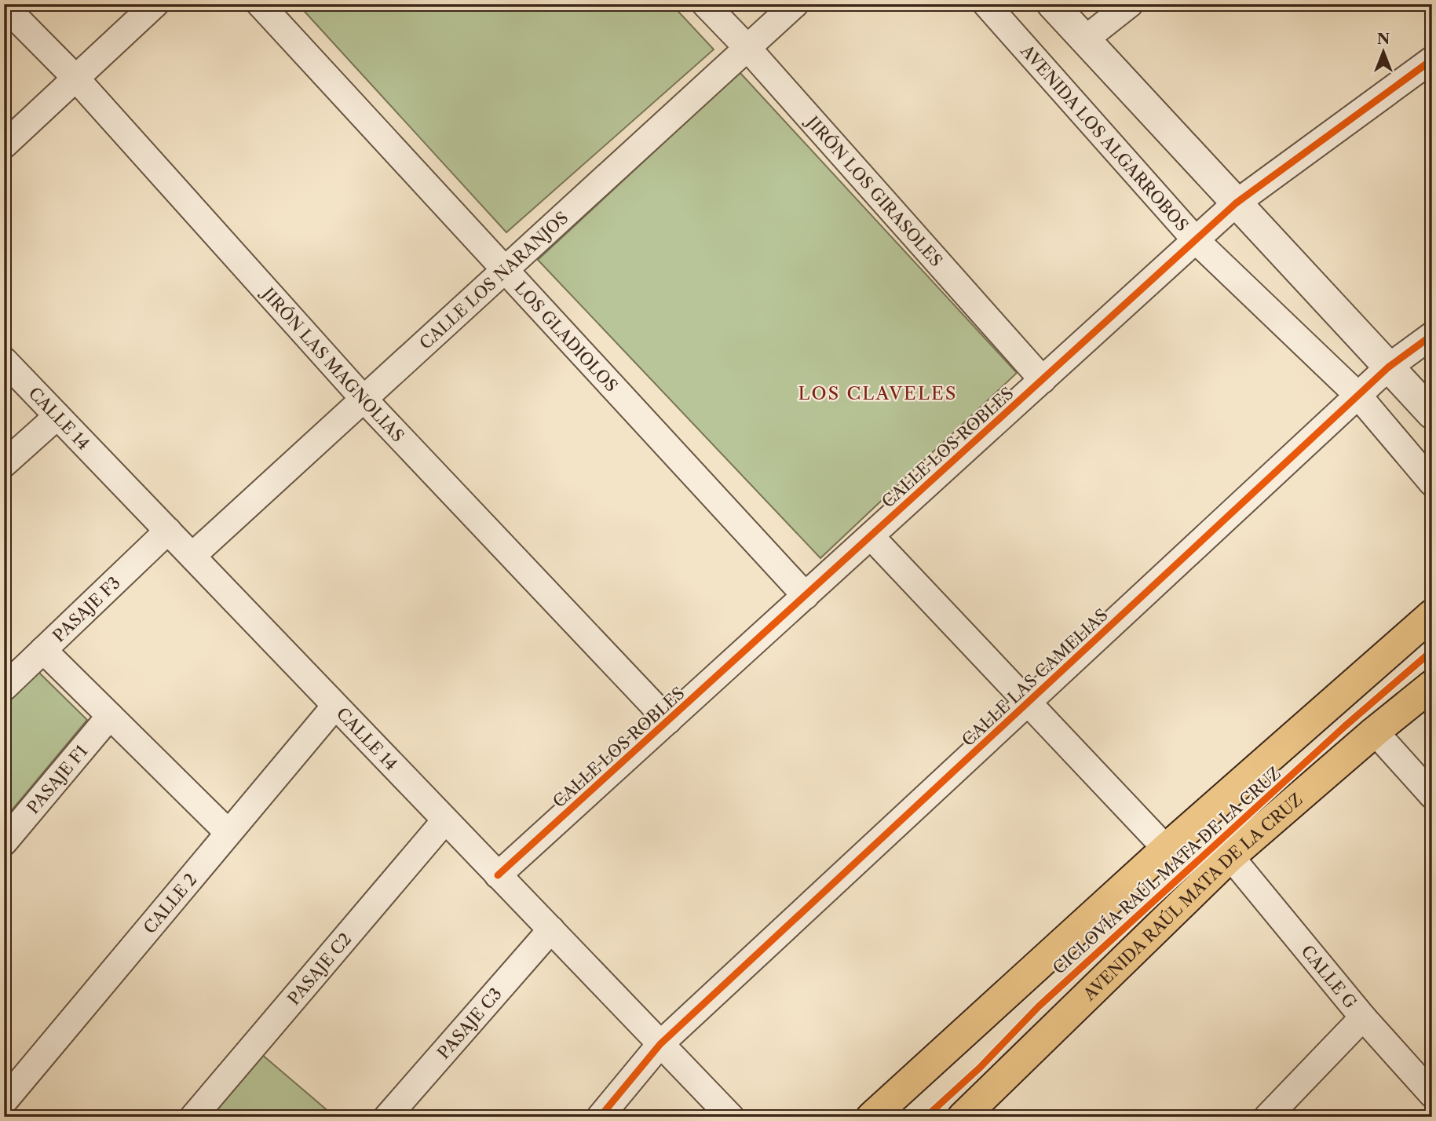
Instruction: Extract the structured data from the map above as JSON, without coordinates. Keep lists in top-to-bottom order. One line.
{"streets":{"main road":["AVENIDA RAÚL MATA DE LA CRUZ"],"street":["AVENIDA LOS ALGARROBOS","JIRÓN LOS GIRASOLES","CALLE LOS NARANJOS","LOS GLADIOLOS","JIRÓN LAS MAGNOLIAS","CALLE 14","CALLE LOS ROBLES","PASAJE F3","CALLE LAS CAMELIAS","PASAJE F1","CALLE 2","PASAJE C2","CALLE G","PASAJE C3"],"cycle path":["CICLOVÍA RAÚL MATA DE LA CRUZ"]},"crossings":[["AVENIDA LOS ALGARROBOS","CALLE LOS ROBLES"],["AVENIDA LOS ALGARROBOS","CALLE LAS CAMELIAS"],["JIRÓN LOS GIRASOLES","CALLE LOS NARANJOS"],["JIRÓN LOS GIRASOLES","CALLE LOS ROBLES"],["CALLE LOS NARANJOS","LOS GLADIOLOS"],["CALLE LOS NARANJOS","JIRÓN LAS MAGNOLIAS"],["CALLE LOS NARANJOS","CALLE 14"],["LOS GLADIOLOS","CALLE LOS ROBLES"],["JIRÓN LAS MAGNOLIAS","CALLE LOS ROBLES"],["CALLE 14","CALLE LOS ROBLES"],["CALLE 14","PASAJE F3"],["CALLE 14","CALLE LAS CAMELIAS"],["CALLE 14","CALLE 2"],["CALLE 14","PASAJE C2"],["CALLE 14","PASAJE C3"],["AVENIDA RAÚL MATA DE LA CRUZ","CALLE G"]],"districts":["LOS CLAVELES"],"north":"top"}
